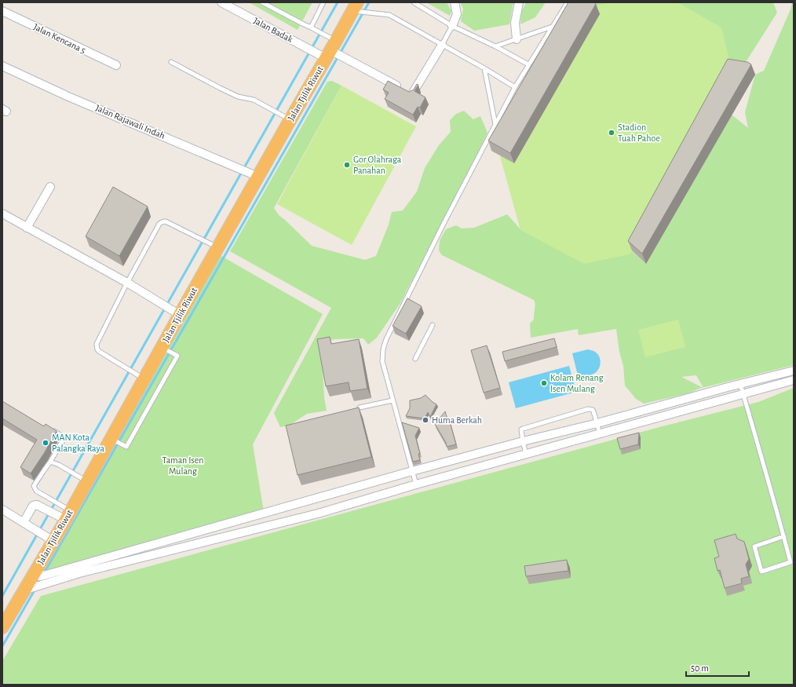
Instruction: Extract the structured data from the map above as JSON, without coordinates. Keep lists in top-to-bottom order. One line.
{"streets":{"highway":["Jalan Tjilik Riwut"],"street":["Jalan Badak","Jalan Kencana 5","Jalan Rajawali Indah"]},"crossings":[["Jalan Badak","Jalan Tjilik Riwut"],["Jalan Tjilik Riwut","Jalan Rajawali Indah"]],"parks":["Taman Isen Mulang"],"places":["Stadion Tuah Pahoe","Gor Olahraga Panahan","Kolam Renang Isen Mulang","Huma Berkah","MAN Kota Palangka Raya"],"scale_bar":"50 m"}
